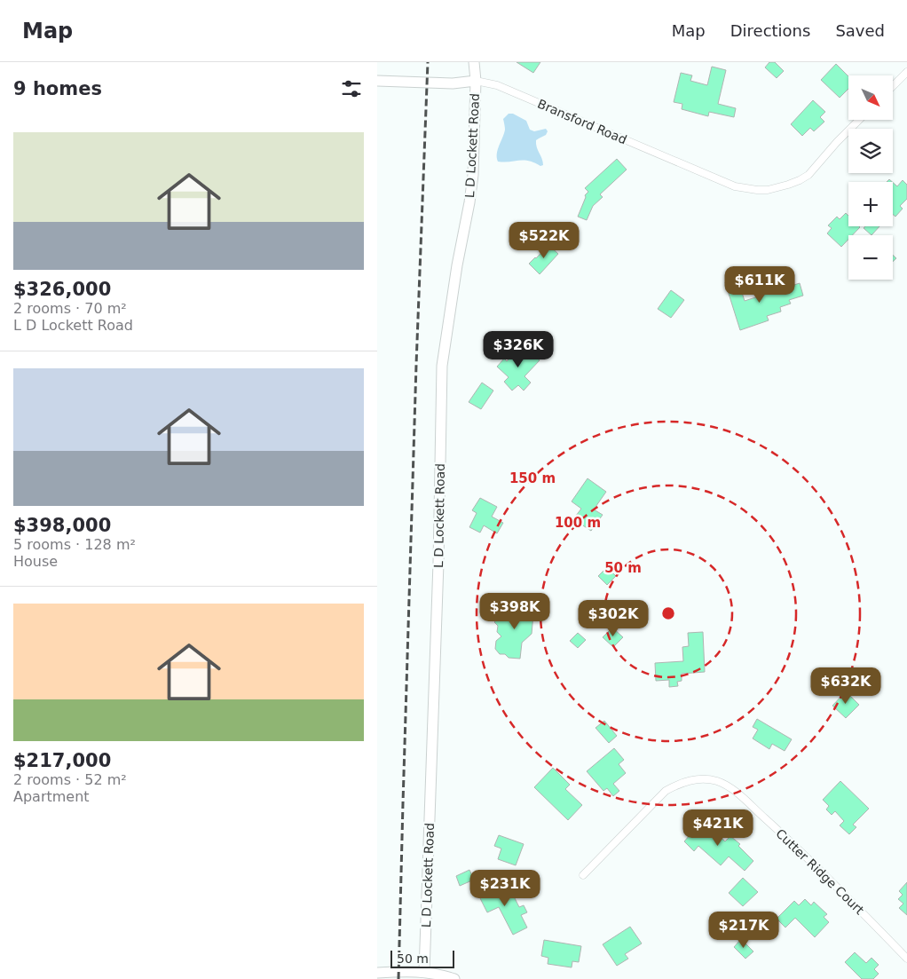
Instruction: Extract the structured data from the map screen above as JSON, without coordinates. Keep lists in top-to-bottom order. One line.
{"streets":{"main road":["Bransford Road","L D Lockett Road"],"street":["Cutter Ridge Court"]},"crossings":[["Bransford Road","L D Lockett Road"]],"scale_bar":"50 m","north":"bottom right","page":{"header":"Map","nav":["Map","Directions","Saved"],"heading":"9 homes","map_buttons":["+","−"],"list":[{"name":"$326,000","note":"2 rooms · 70 m² · L D Lockett Road"},{"name":"$398,000","note":"5 rooms · 128 m² · House"},{"name":"$217,000","note":"2 rooms · 52 m² · Apartment"}],"price":["$522K","$611K","$326K","$398K","$302K","$632K","$421K","$231K","$217K"],"scale":"50 m"},"rings":["150 m","100 m","50 m"]}
